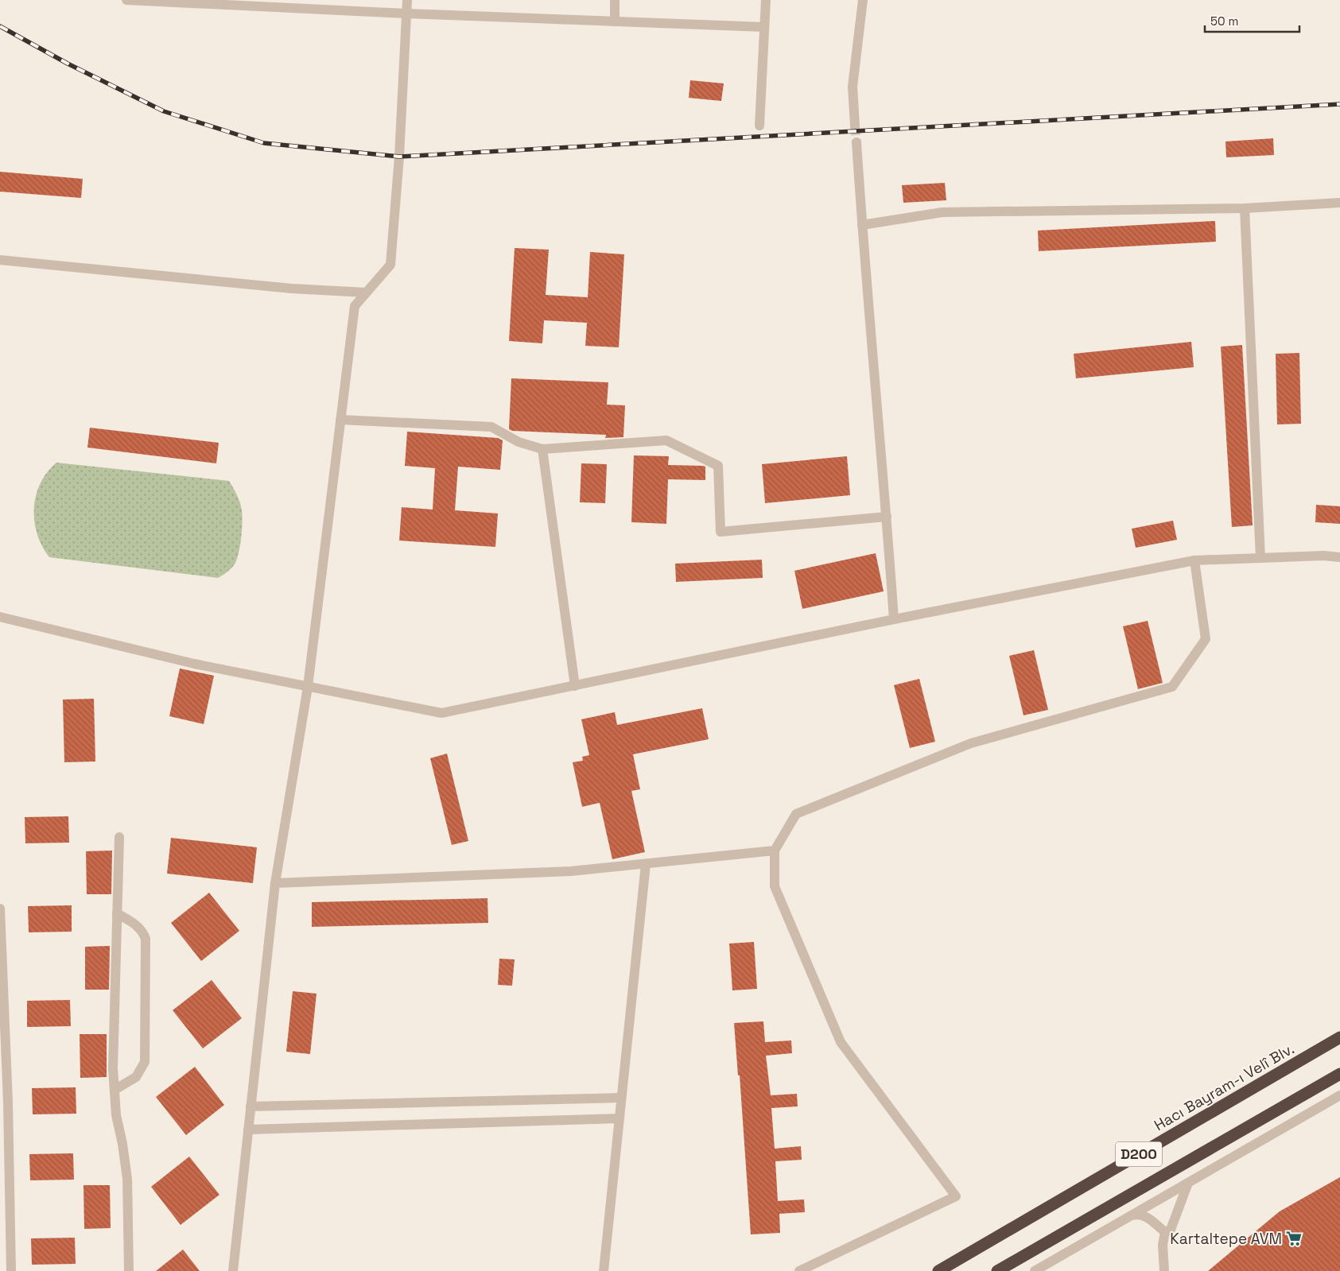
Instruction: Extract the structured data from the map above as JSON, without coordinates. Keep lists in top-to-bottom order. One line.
{"streets":{"highway":["Hacı Bayram-ı Velî Blv.","D200"]},"places":{"supermarket":["Kartaltepe AVM"]},"scale_bar":"50 m"}
